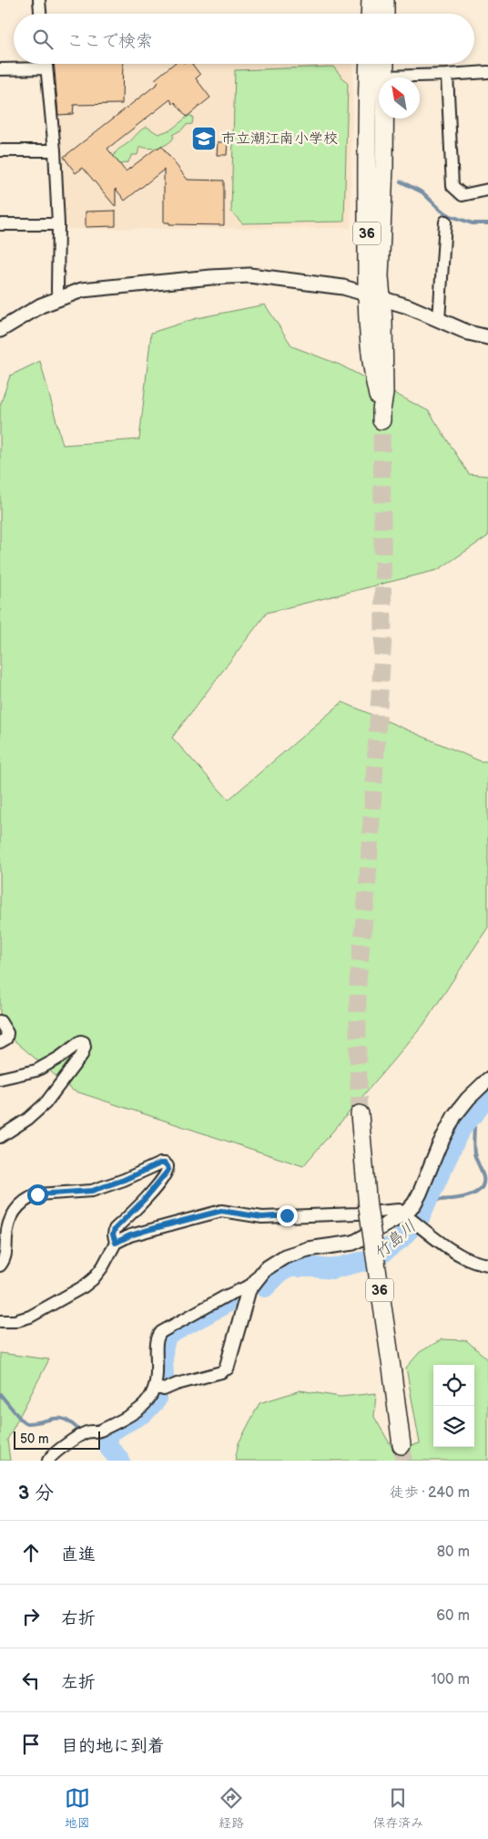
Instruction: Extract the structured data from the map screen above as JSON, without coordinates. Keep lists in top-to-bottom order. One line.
{"streets":{"main road":["36"]},"water":["竹島川"],"places":{"school or university":["市立潮江南小学校"]},"scale_bar":"50 m","north":"top left","page":{"search":"ここで検索","scale":"50 m","heading":["3 分","徒歩 · 240 m"],"list":[["直進","80 m"],["右折","60 m"],["左折","100 m"],"目的地に到着"],"nav":["地図","経路","保存済み"]}}
